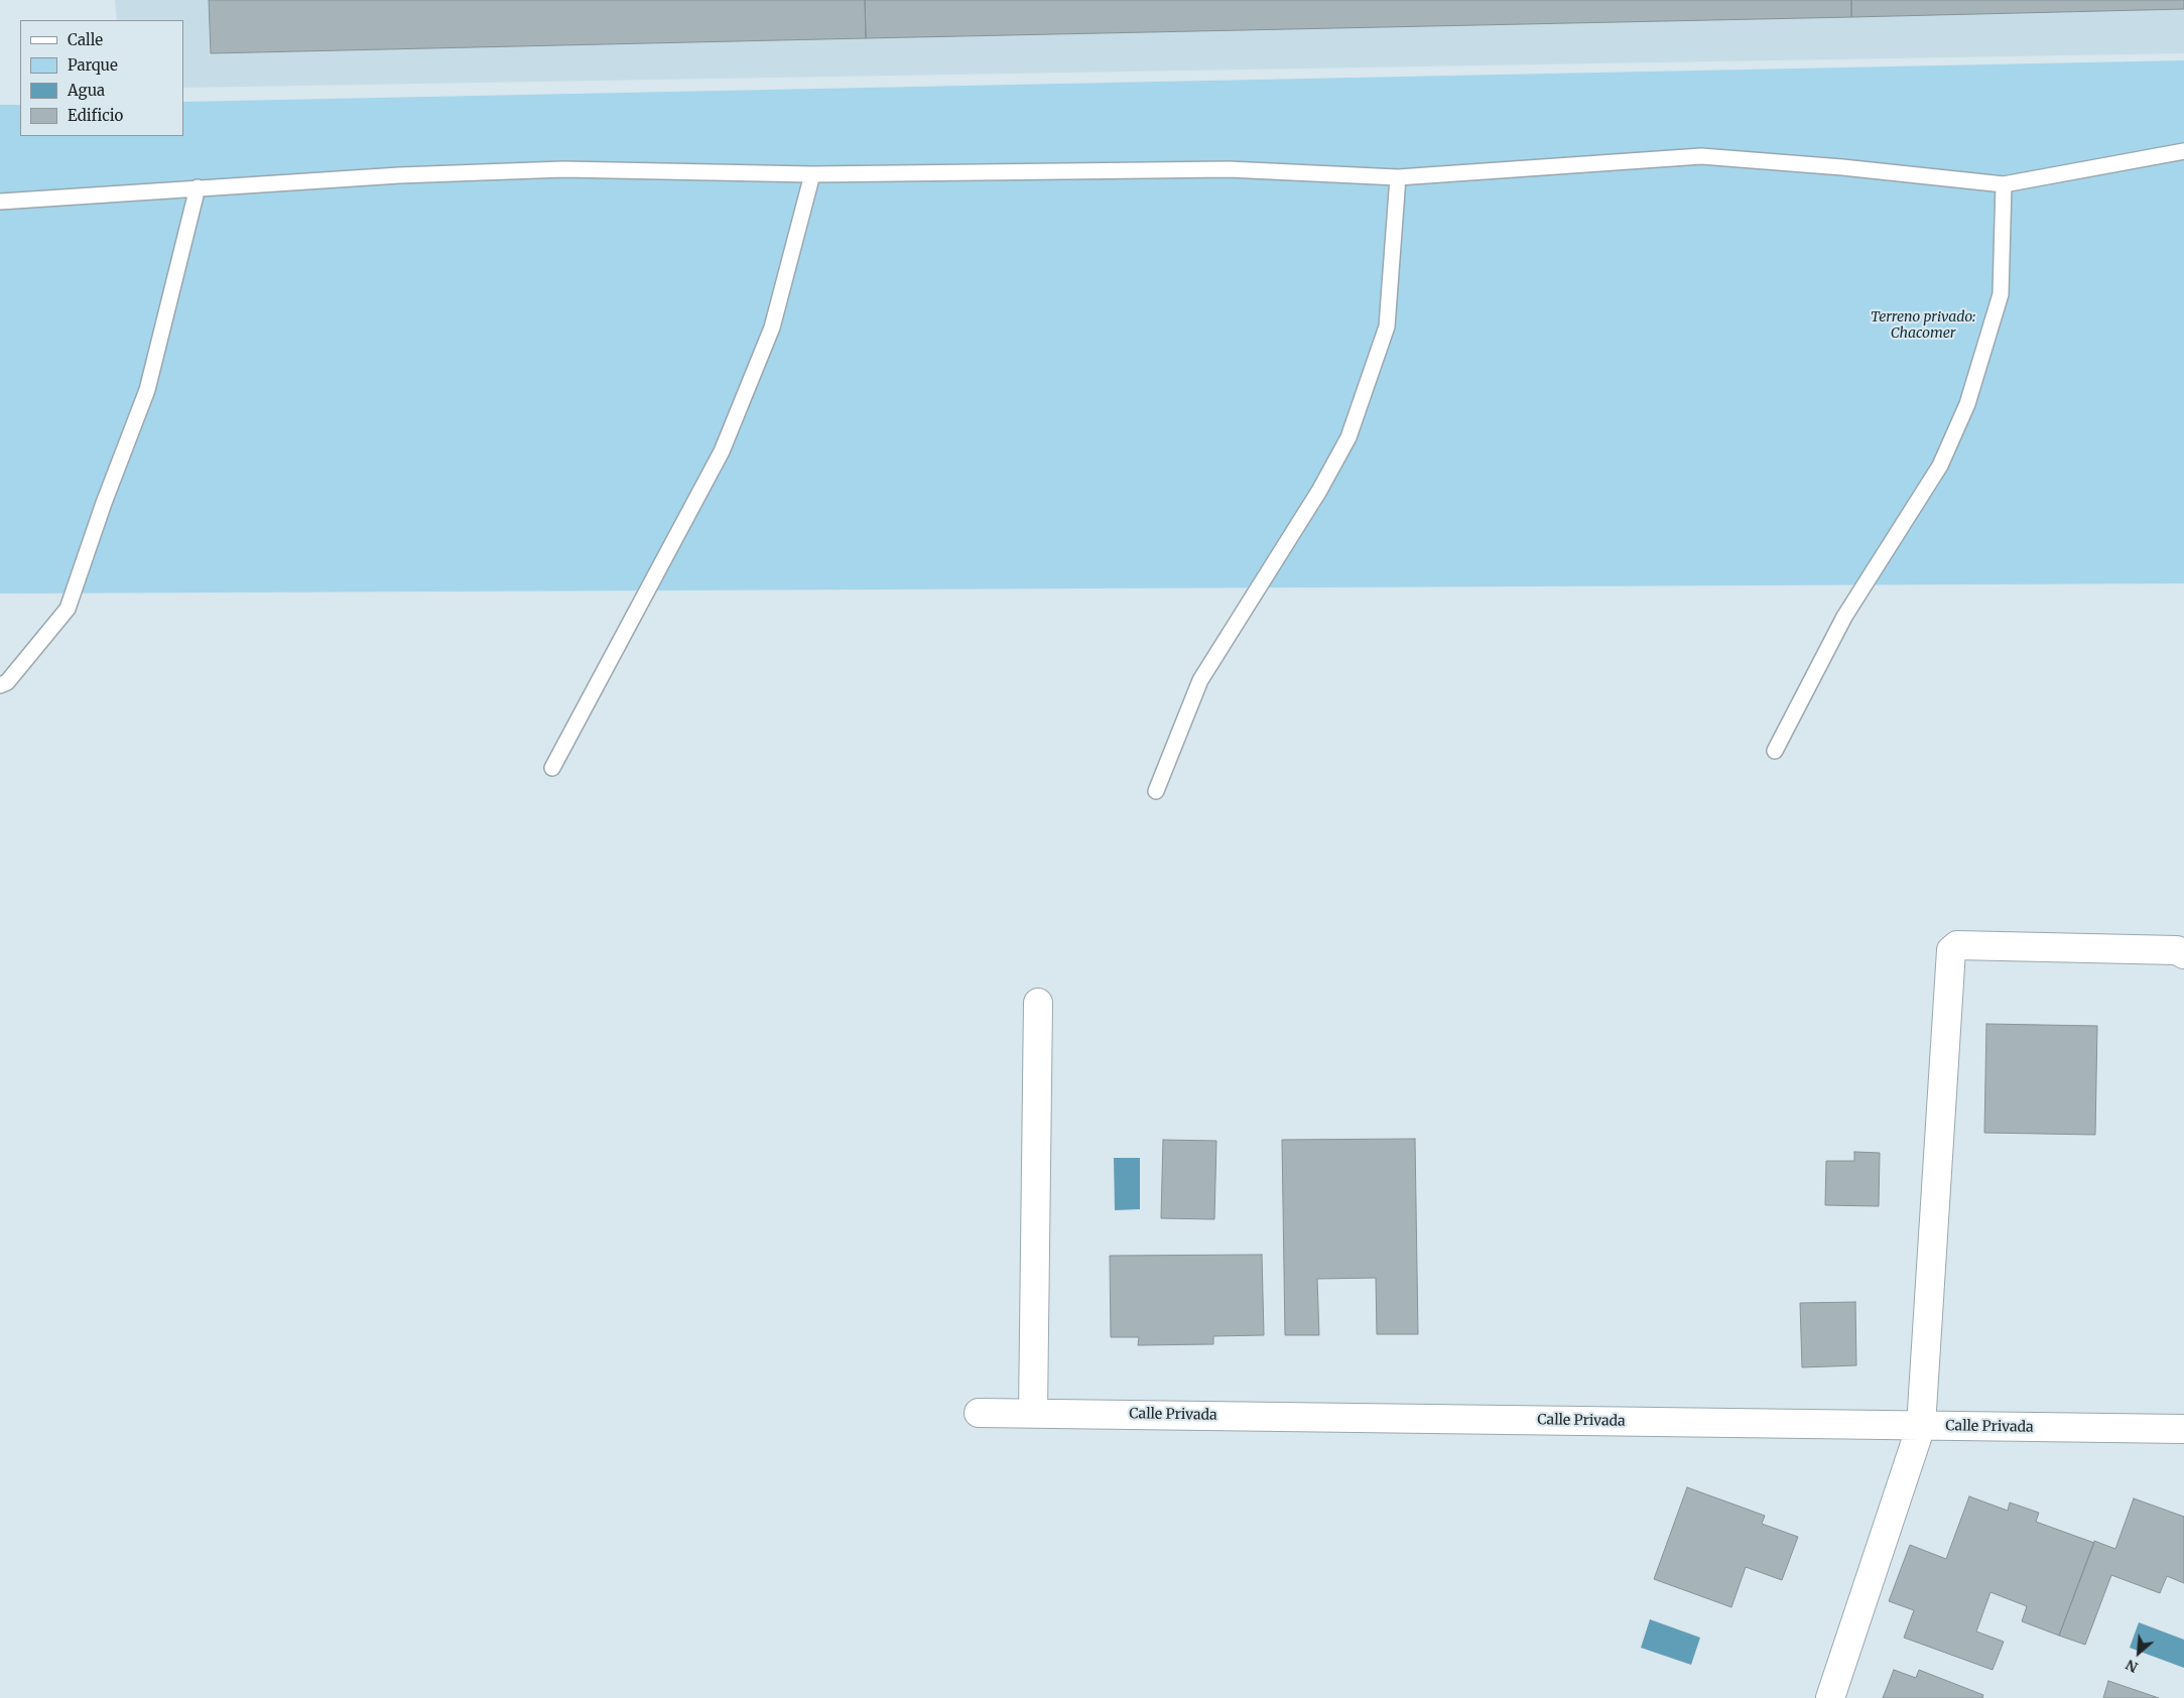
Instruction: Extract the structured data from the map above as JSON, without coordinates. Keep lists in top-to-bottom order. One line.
{"streets":{"street":["Calle Privada"]},"parks":["Terreno privado: Chacomer"],"legend":["Calle","Parque","Agua","Edificio"],"north":"bottom left"}
